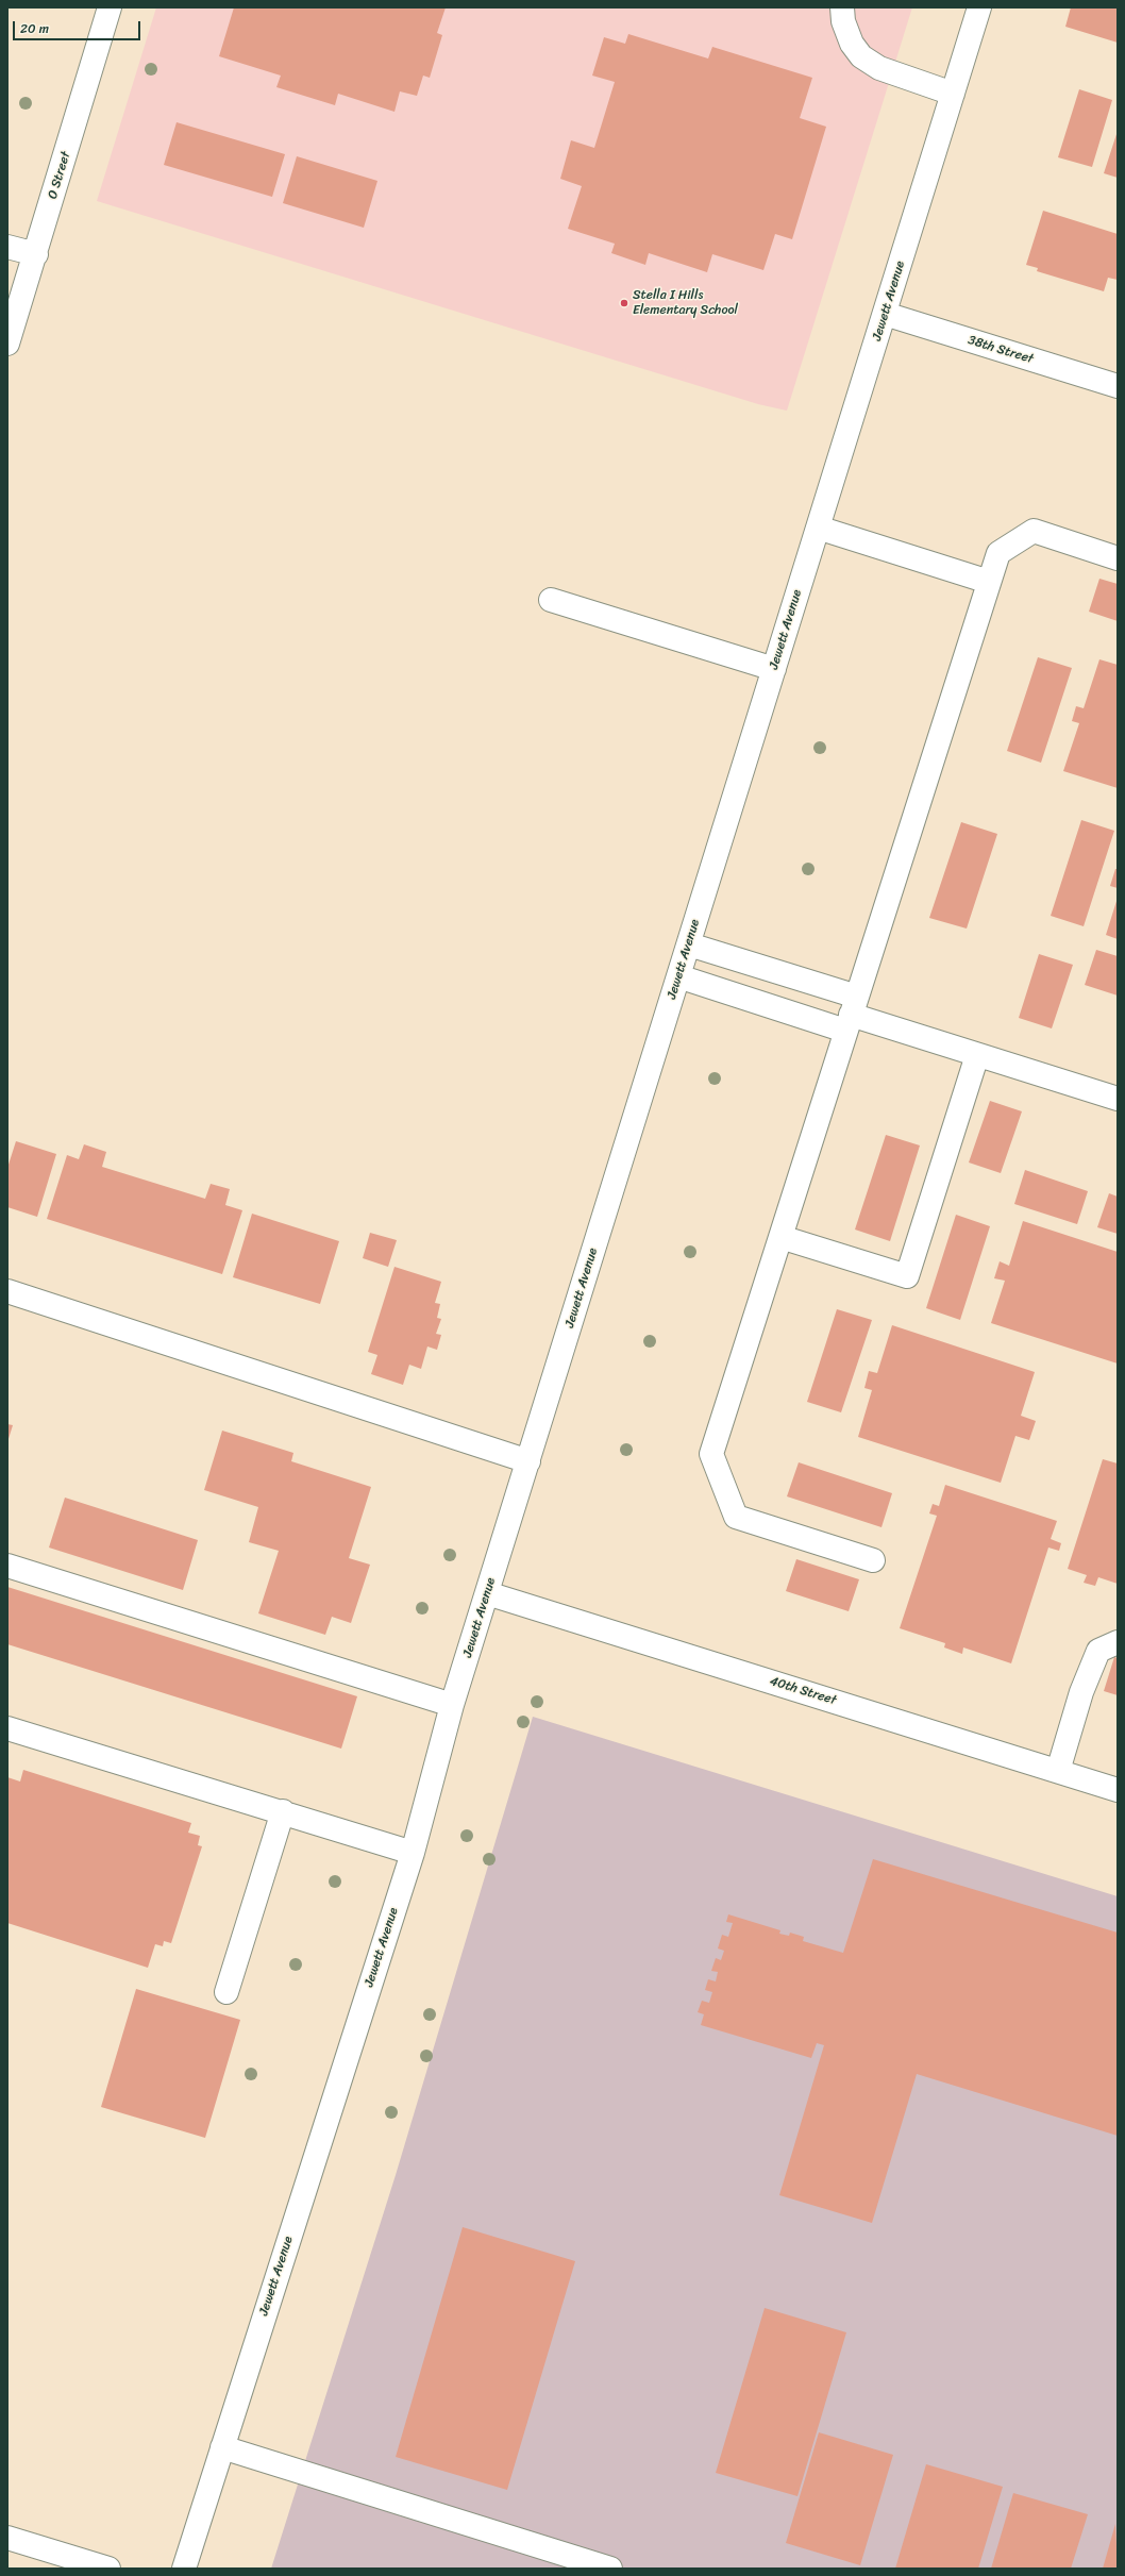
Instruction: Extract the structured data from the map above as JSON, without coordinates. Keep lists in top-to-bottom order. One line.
{"streets":{"street":["O Street","Jewett Avenue","38th Street","40th Street"]},"crossings":[["Jewett Avenue","38th Street"],["Jewett Avenue","40th Street"]],"places":["Stella I Hills Elementary School"],"scale_bar":"20 m"}
